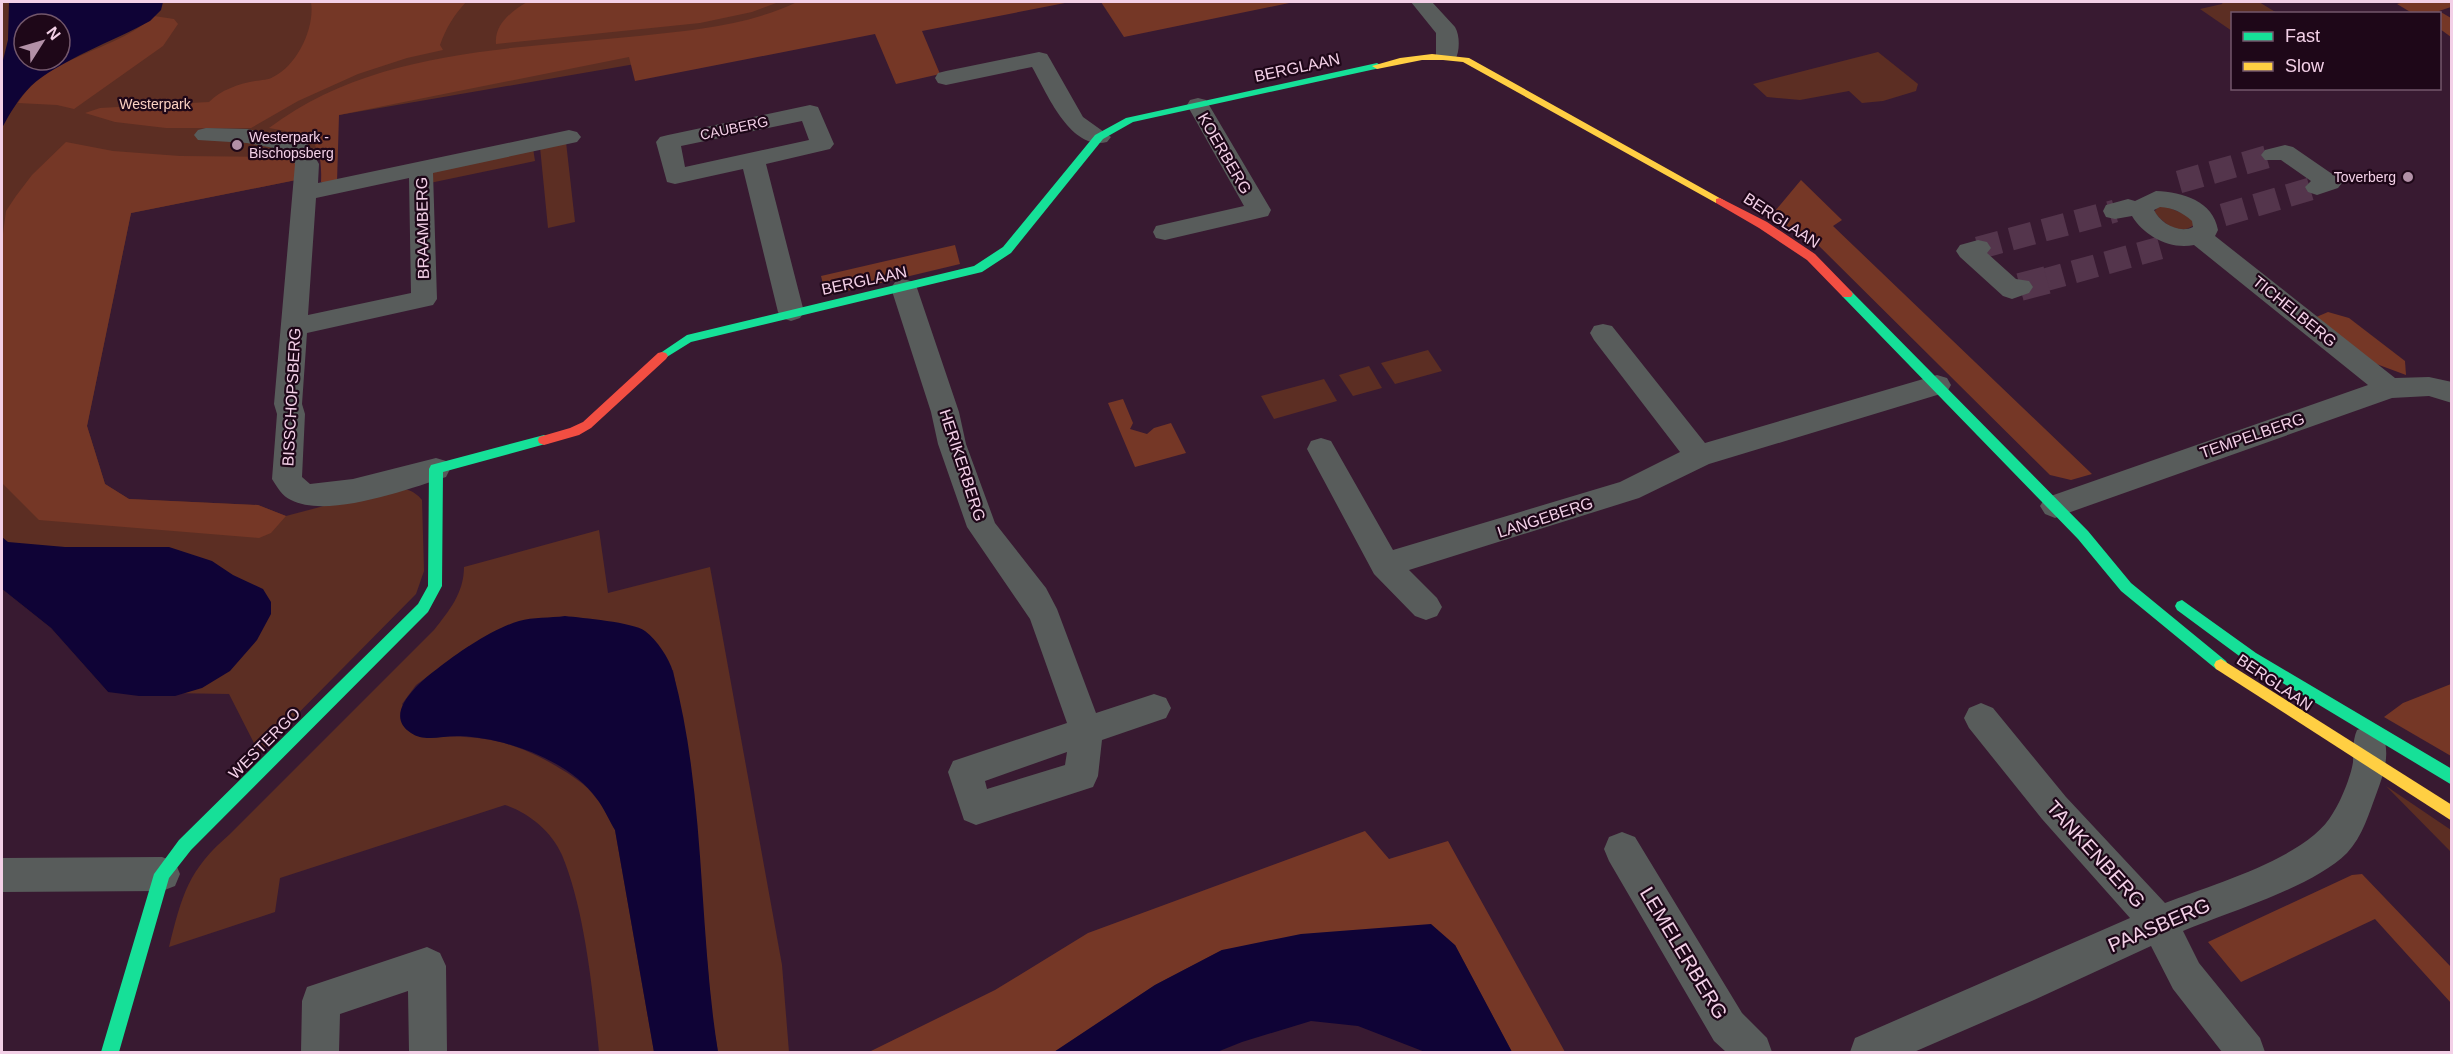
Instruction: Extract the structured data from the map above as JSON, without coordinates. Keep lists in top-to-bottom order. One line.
{"streets":{"street":["BERGLAAN","CAUBERG","KOERBERG","BRAAMBERG","TICHELBERG","BISSCHOPSBERG","TEMPELBERG","HERIKERBERG","LANGEBERG","WESTERGO","TANKENBERG","PAASBERG","LEMELERBERG"]},"crossings":[["BERGLAAN","KOERBERG"],["BERGLAAN","BISSCHOPSBERG"],["BERGLAAN","TEMPELBERG"],["BERGLAAN","HERIKERBERG"],["BERGLAAN","LANGEBERG"],["BERGLAAN","WESTERGO"],["BERGLAAN","PAASBERG"],["BRAAMBERG","BISSCHOPSBERG"],["TICHELBERG","TEMPELBERG"],["BISSCHOPSBERG","WESTERGO"],["TANKENBERG","PAASBERG"]],"parks":["Westerpark"],"places":["Westerpark - Bischopsberg","Toverberg"],"legend":["Fast","Slow"],"north":"top right"}
